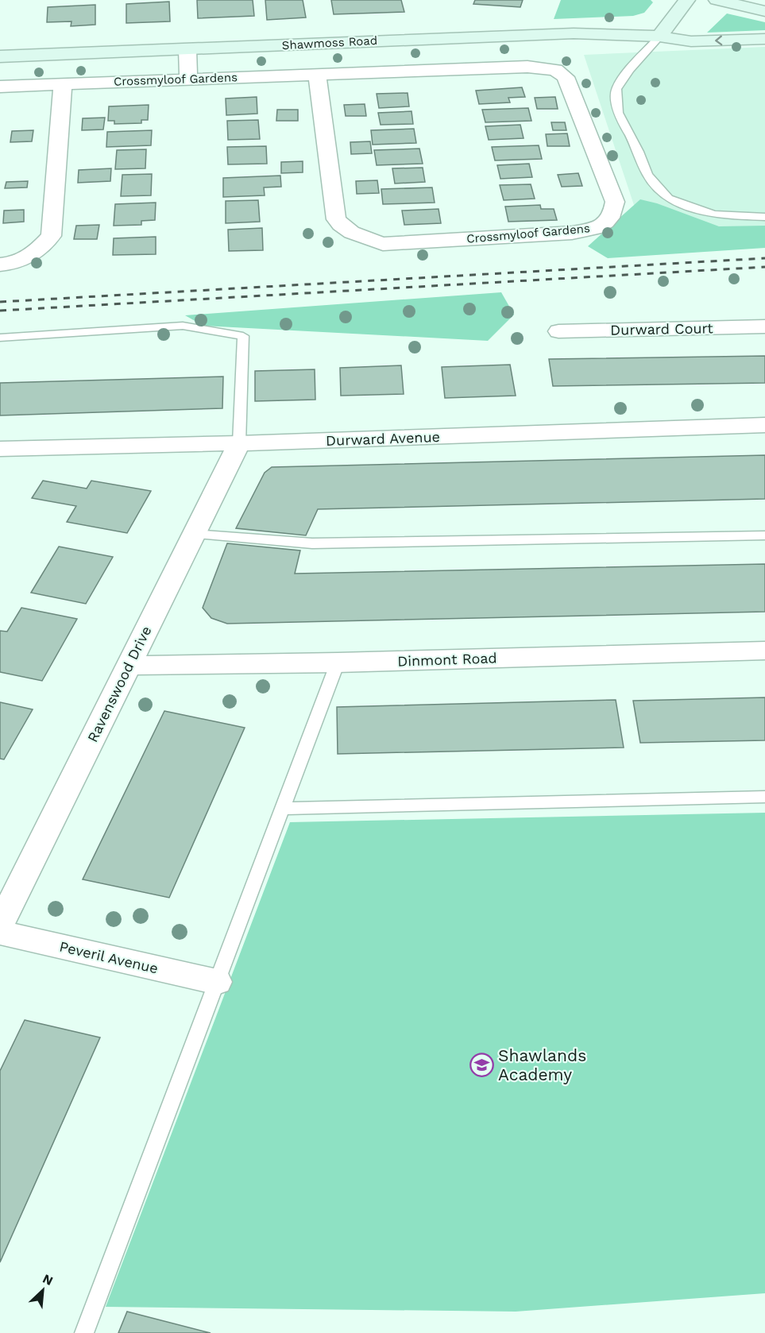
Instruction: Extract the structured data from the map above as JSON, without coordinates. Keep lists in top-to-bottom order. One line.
{"streets":{"street":["Shawmoss Road","Crossmyloof Gardens","Durward Court","Durward Avenue","Dinmont Road","Ravenswood Drive","Peveril Avenue"]},"crossings":[["Durward Avenue","Ravenswood Drive"],["Dinmont Road","Ravenswood Drive"]],"places":{"school or university":["Shawlands Academy"]},"north":"top right"}
